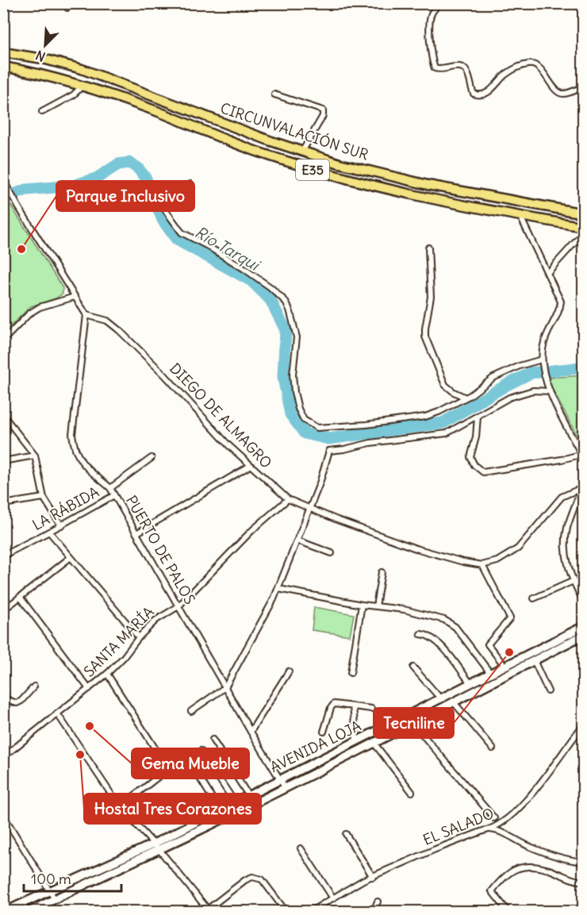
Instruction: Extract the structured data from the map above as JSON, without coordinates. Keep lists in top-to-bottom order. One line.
{"streets":{"highway":["CIRCUNVALACIÓN SUR","E35"],"main road":["AVENIDA LOJA"],"street":["DIEGO DE ALMAGRO","LA RÁBIDA","PUERTO DE PALOS","SANTA MARÍA","EL SALADO"]},"crossings":[["DIEGO DE ALMAGRO","PUERTO DE PALOS"],["DIEGO DE ALMAGRO","SANTA MARÍA"],["LA RÁBIDA","PUERTO DE PALOS"],["PUERTO DE PALOS","SANTA MARÍA"],["PUERTO DE PALOS","AVENIDA LOJA"]],"water":["Río Tarqui"],"places":["Parque Inclusivo","Tecniline","Gema Mueble","Hostal Tres Corazones"],"scale_bar":"100 m","north":"bottom left"}
